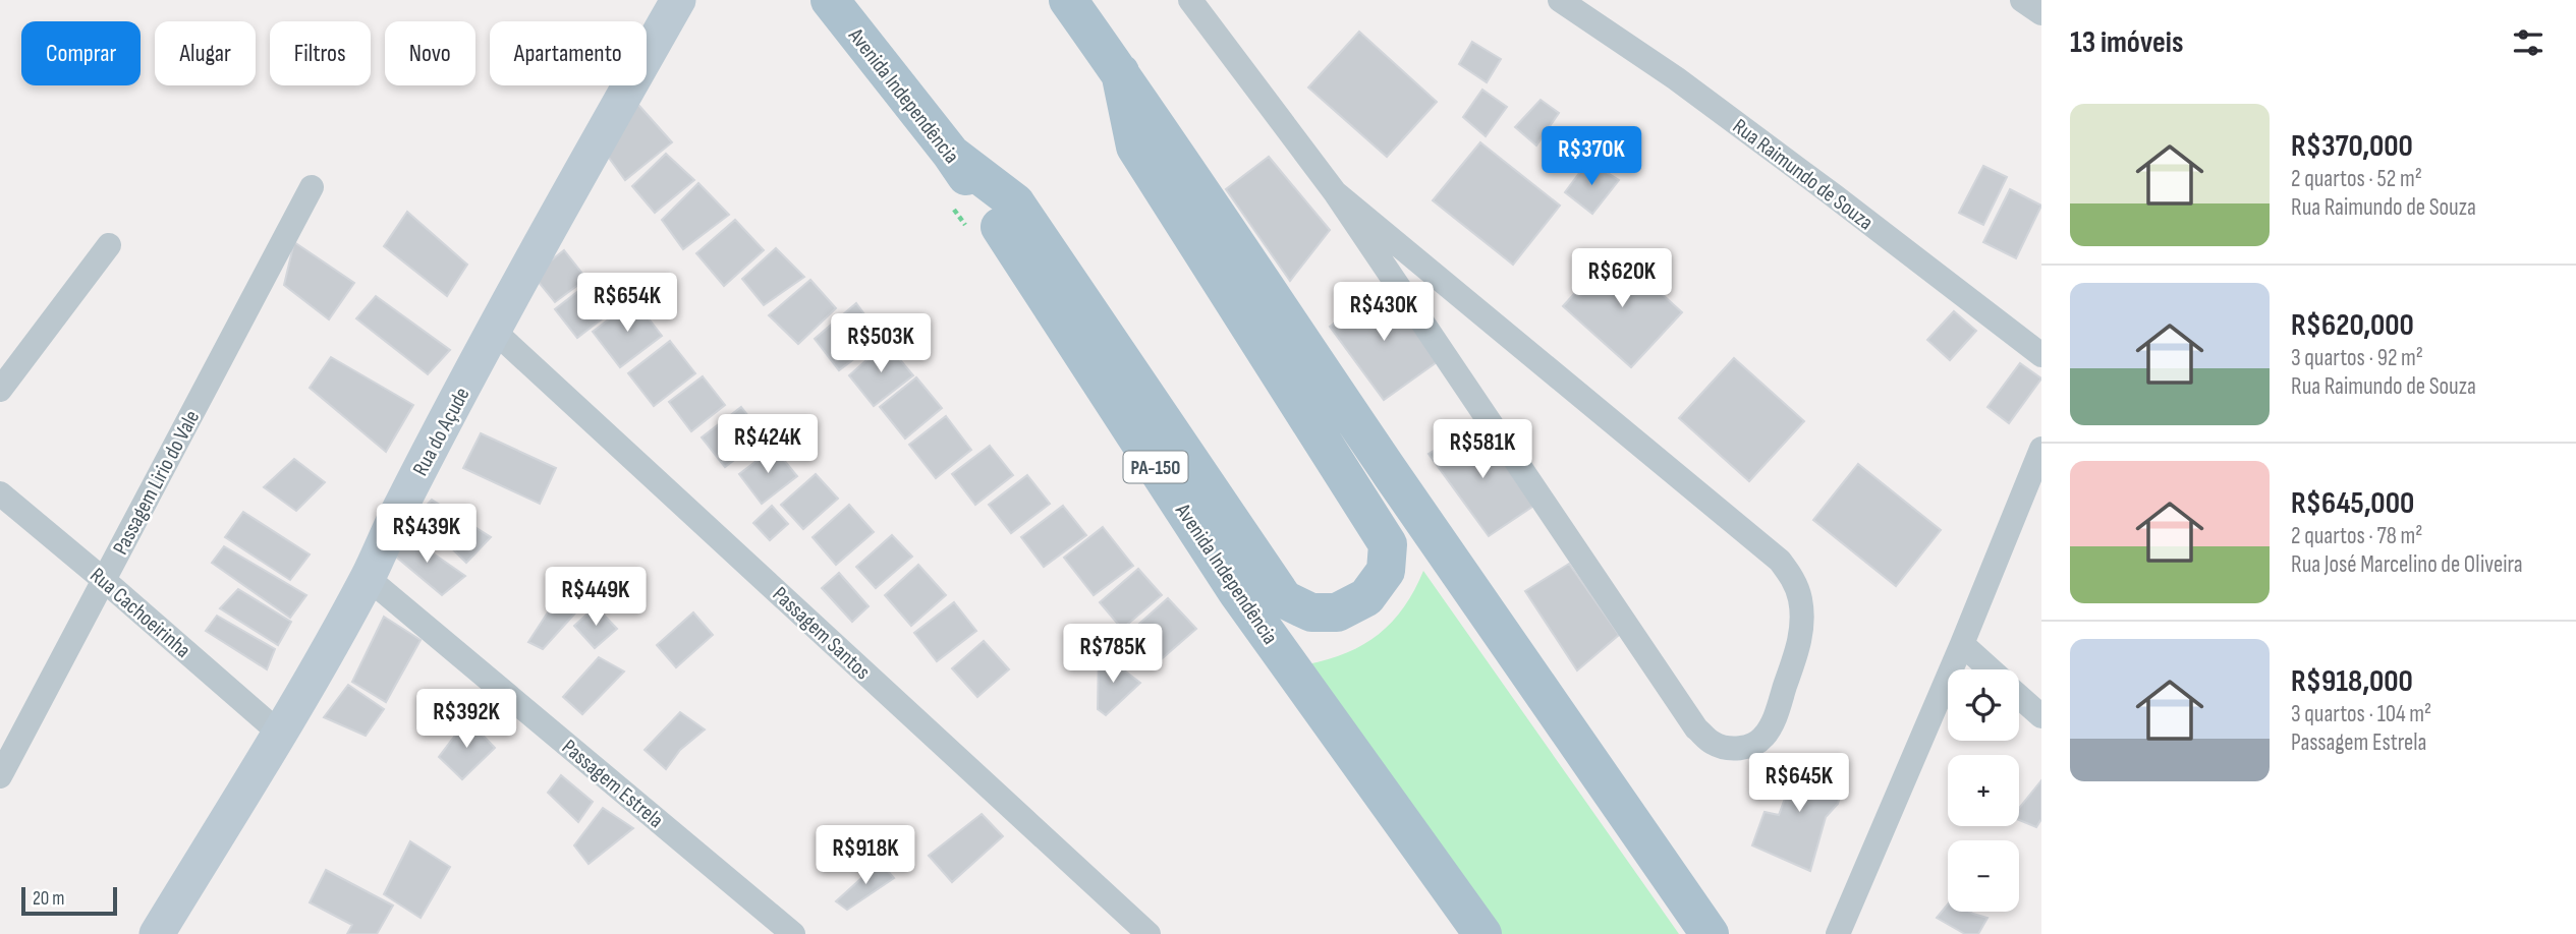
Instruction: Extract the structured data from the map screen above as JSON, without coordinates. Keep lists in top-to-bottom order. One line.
{"streets":{"main road":["Avenida Independência","PA-150"],"street":["Rua Raimundo de Souza","Rua do Açude","Passagem Lirio do Vale","Rua Cachoeirinha","Passagem Santos","Passagem Estrela"]},"crossings":[["Rua do Açude","Rua Cachoeirinha"],["Rua do Açude","Passagem Santos"],["Rua do Açude","Passagem Estrela"],["Passagem Lirio do Vale","Rua Cachoeirinha"]],"scale_bar":"20 m","page":{"heading":"13 imóveis","chip":["Comprar","Alugar","Filtros","Novo","Apartamento"],"list":[{"name":"R$370,000","note":"2 quartos · 52 m² · Rua Raimundo de Souza"},{"name":"R$620,000","note":"3 quartos · 92 m² · Rua Raimundo de Souza"},{"name":"R$645,000","note":"2 quartos · 78 m² · Rua José Marcelino de Oliveira"},{"name":"R$918,000","note":"3 quartos · 104 m² · Passagem Estrela"}],"price":["R$370K","R$620K","R$654K","R$430K","R$503K","R$424K","R$581K","R$439K","R$449K","R$785K","R$392K","R$645K","R$918K"],"map_buttons":["+","−"],"scale":"20 m"}}
